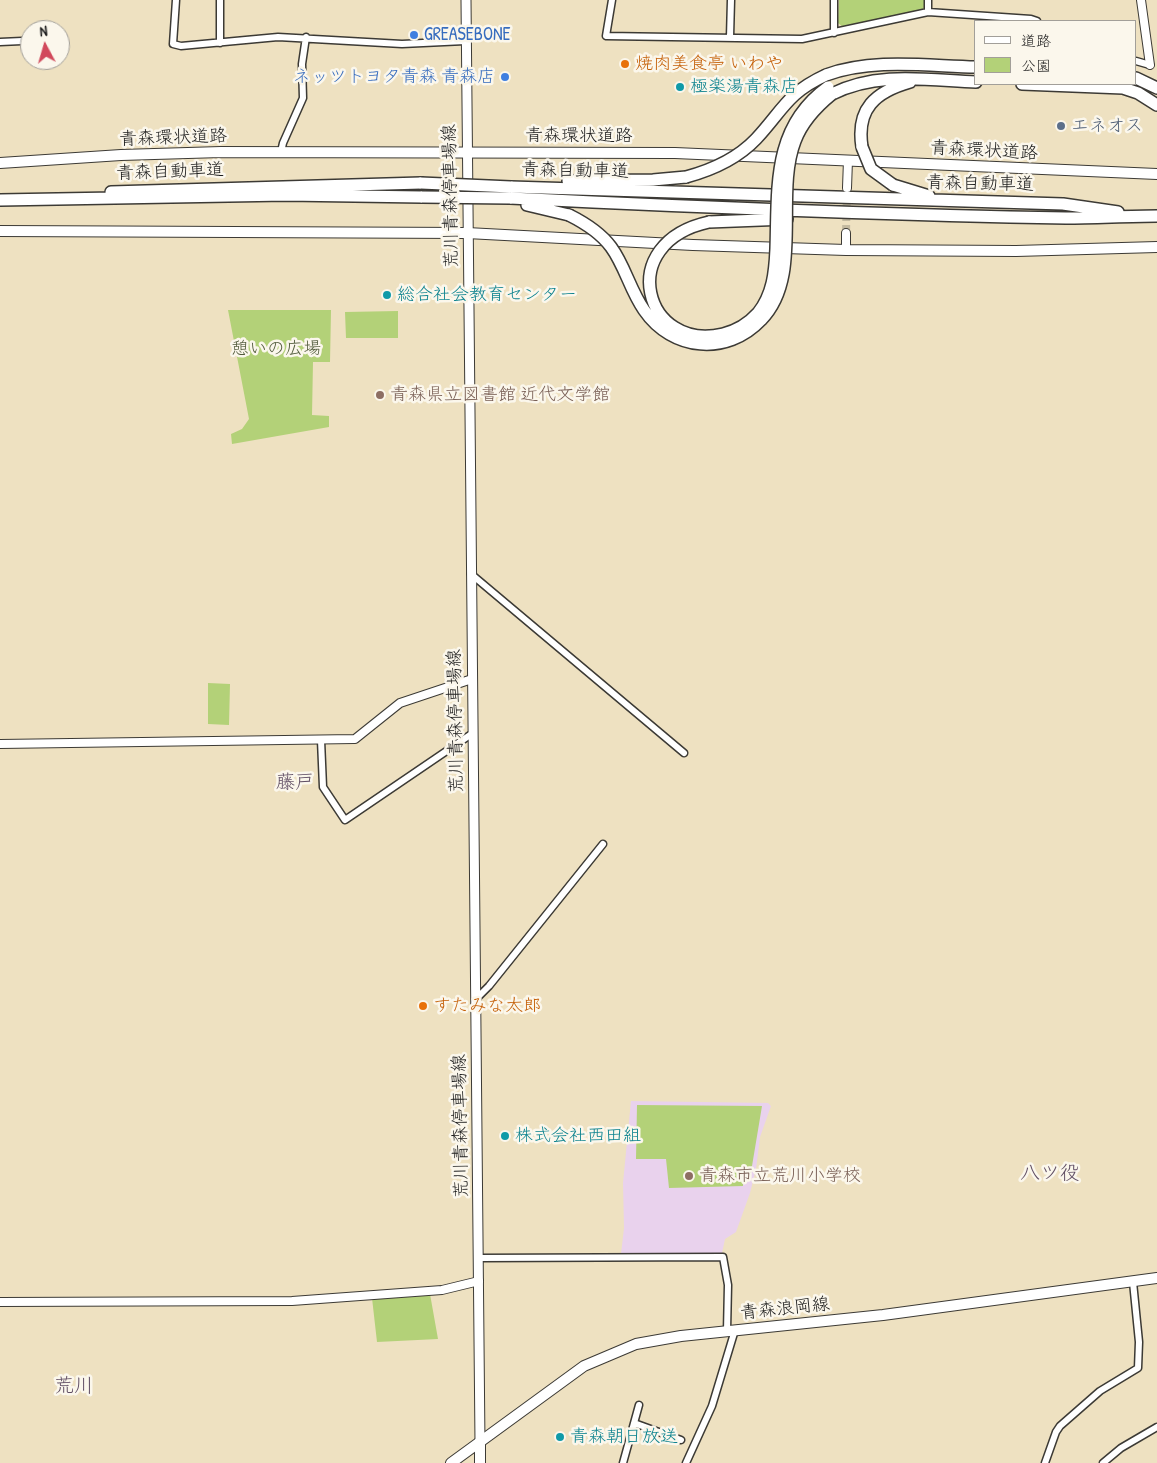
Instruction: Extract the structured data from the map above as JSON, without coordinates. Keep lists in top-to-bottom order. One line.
{"streets":{"highway":["青森自動車道"],"main road":["青森環状道路","荒川青森停車場線","青森浪岡線"]},"crossings":[["青森環状道路","荒川青森停車場線"],["荒川青森停車場線","青森浪岡線"]],"districts":["藤戸","八ツ役","荒川"],"parks":["憩いの広場"],"places":["GREASEBONE","焼肉美食亭 いわや","ネッツトヨタ青森 青森店","極楽湯青森店","エネオス","総合社会教育センター","青森県立図書館 近代文学館","すたみな太郎","株式会社西田組","青森市立荒川小学校","青森朝日放送"],"legend":["道路","公園"],"north":"top"}
